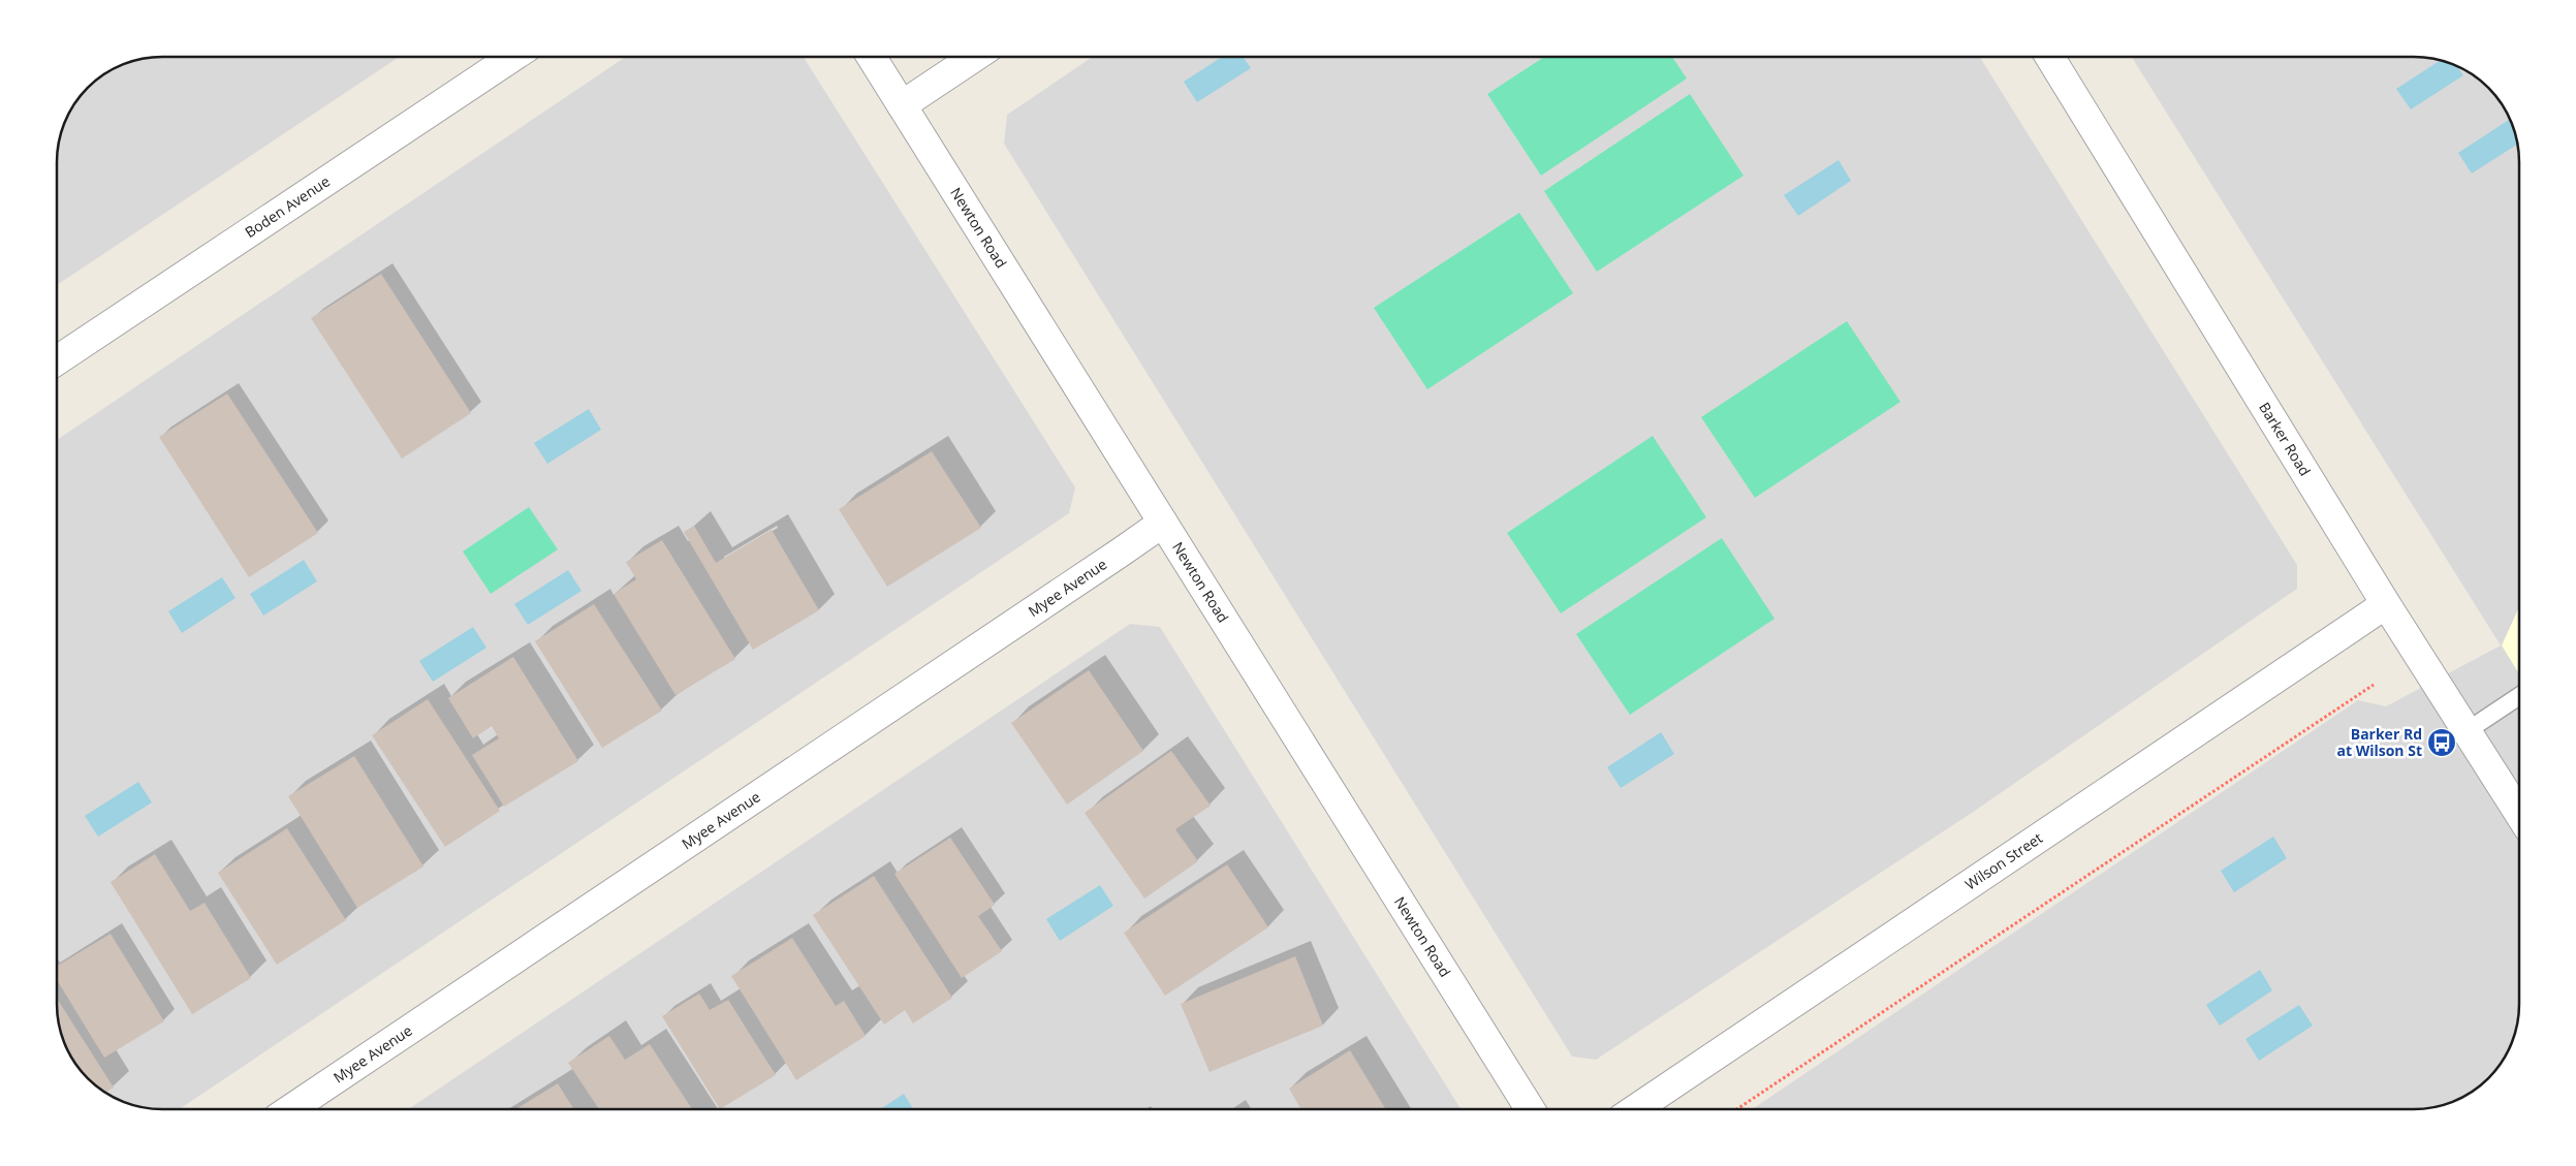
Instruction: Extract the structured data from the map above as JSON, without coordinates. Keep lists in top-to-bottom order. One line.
{"streets":{"street":["Boden Avenue","Newton Road","Barker Road","Myee Avenue","Wilson Street"]},"crossings":[["Newton Road","Myee Avenue"],["Barker Road","Wilson Street"]],"places":{"bus stop":["Barker Rd at Wilson St"]}}
